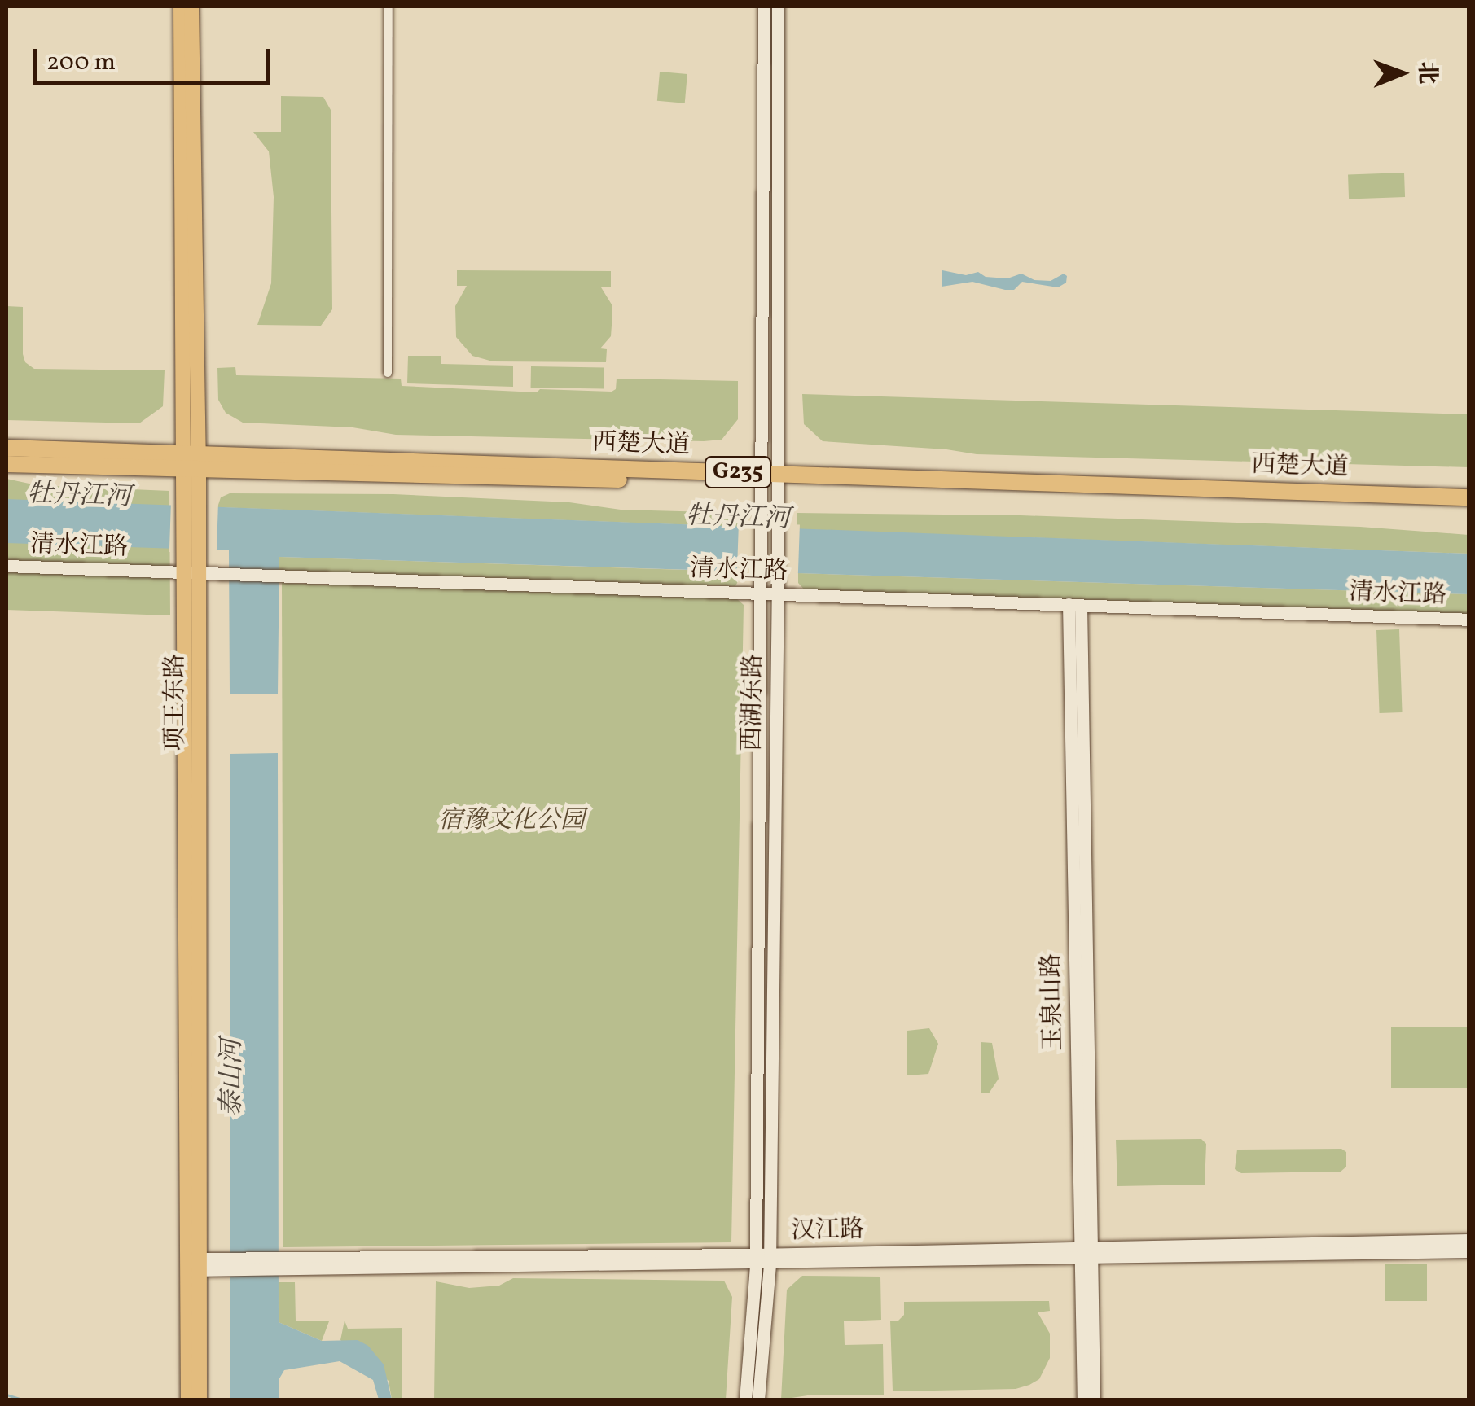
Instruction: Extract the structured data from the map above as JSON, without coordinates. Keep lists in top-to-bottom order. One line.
{"streets":{"highway":["西楚大道","G235"],"main road":["项王东路"],"street":["清水江路","西湖东路","玉泉山路","汉江路"]},"crossings":[["西楚大道","项王东路"],["西楚大道","西湖东路"],["清水江路","项王东路"],["清水江路","西湖东路"],["清水江路","玉泉山路"],["项王东路","汉江路"],["西湖东路","汉江路"],["玉泉山路","汉江路"]],"water":["牡丹江河","泰山河"],"parks":["宿豫文化公园"],"scale_bar":"200 m","north":"right"}
